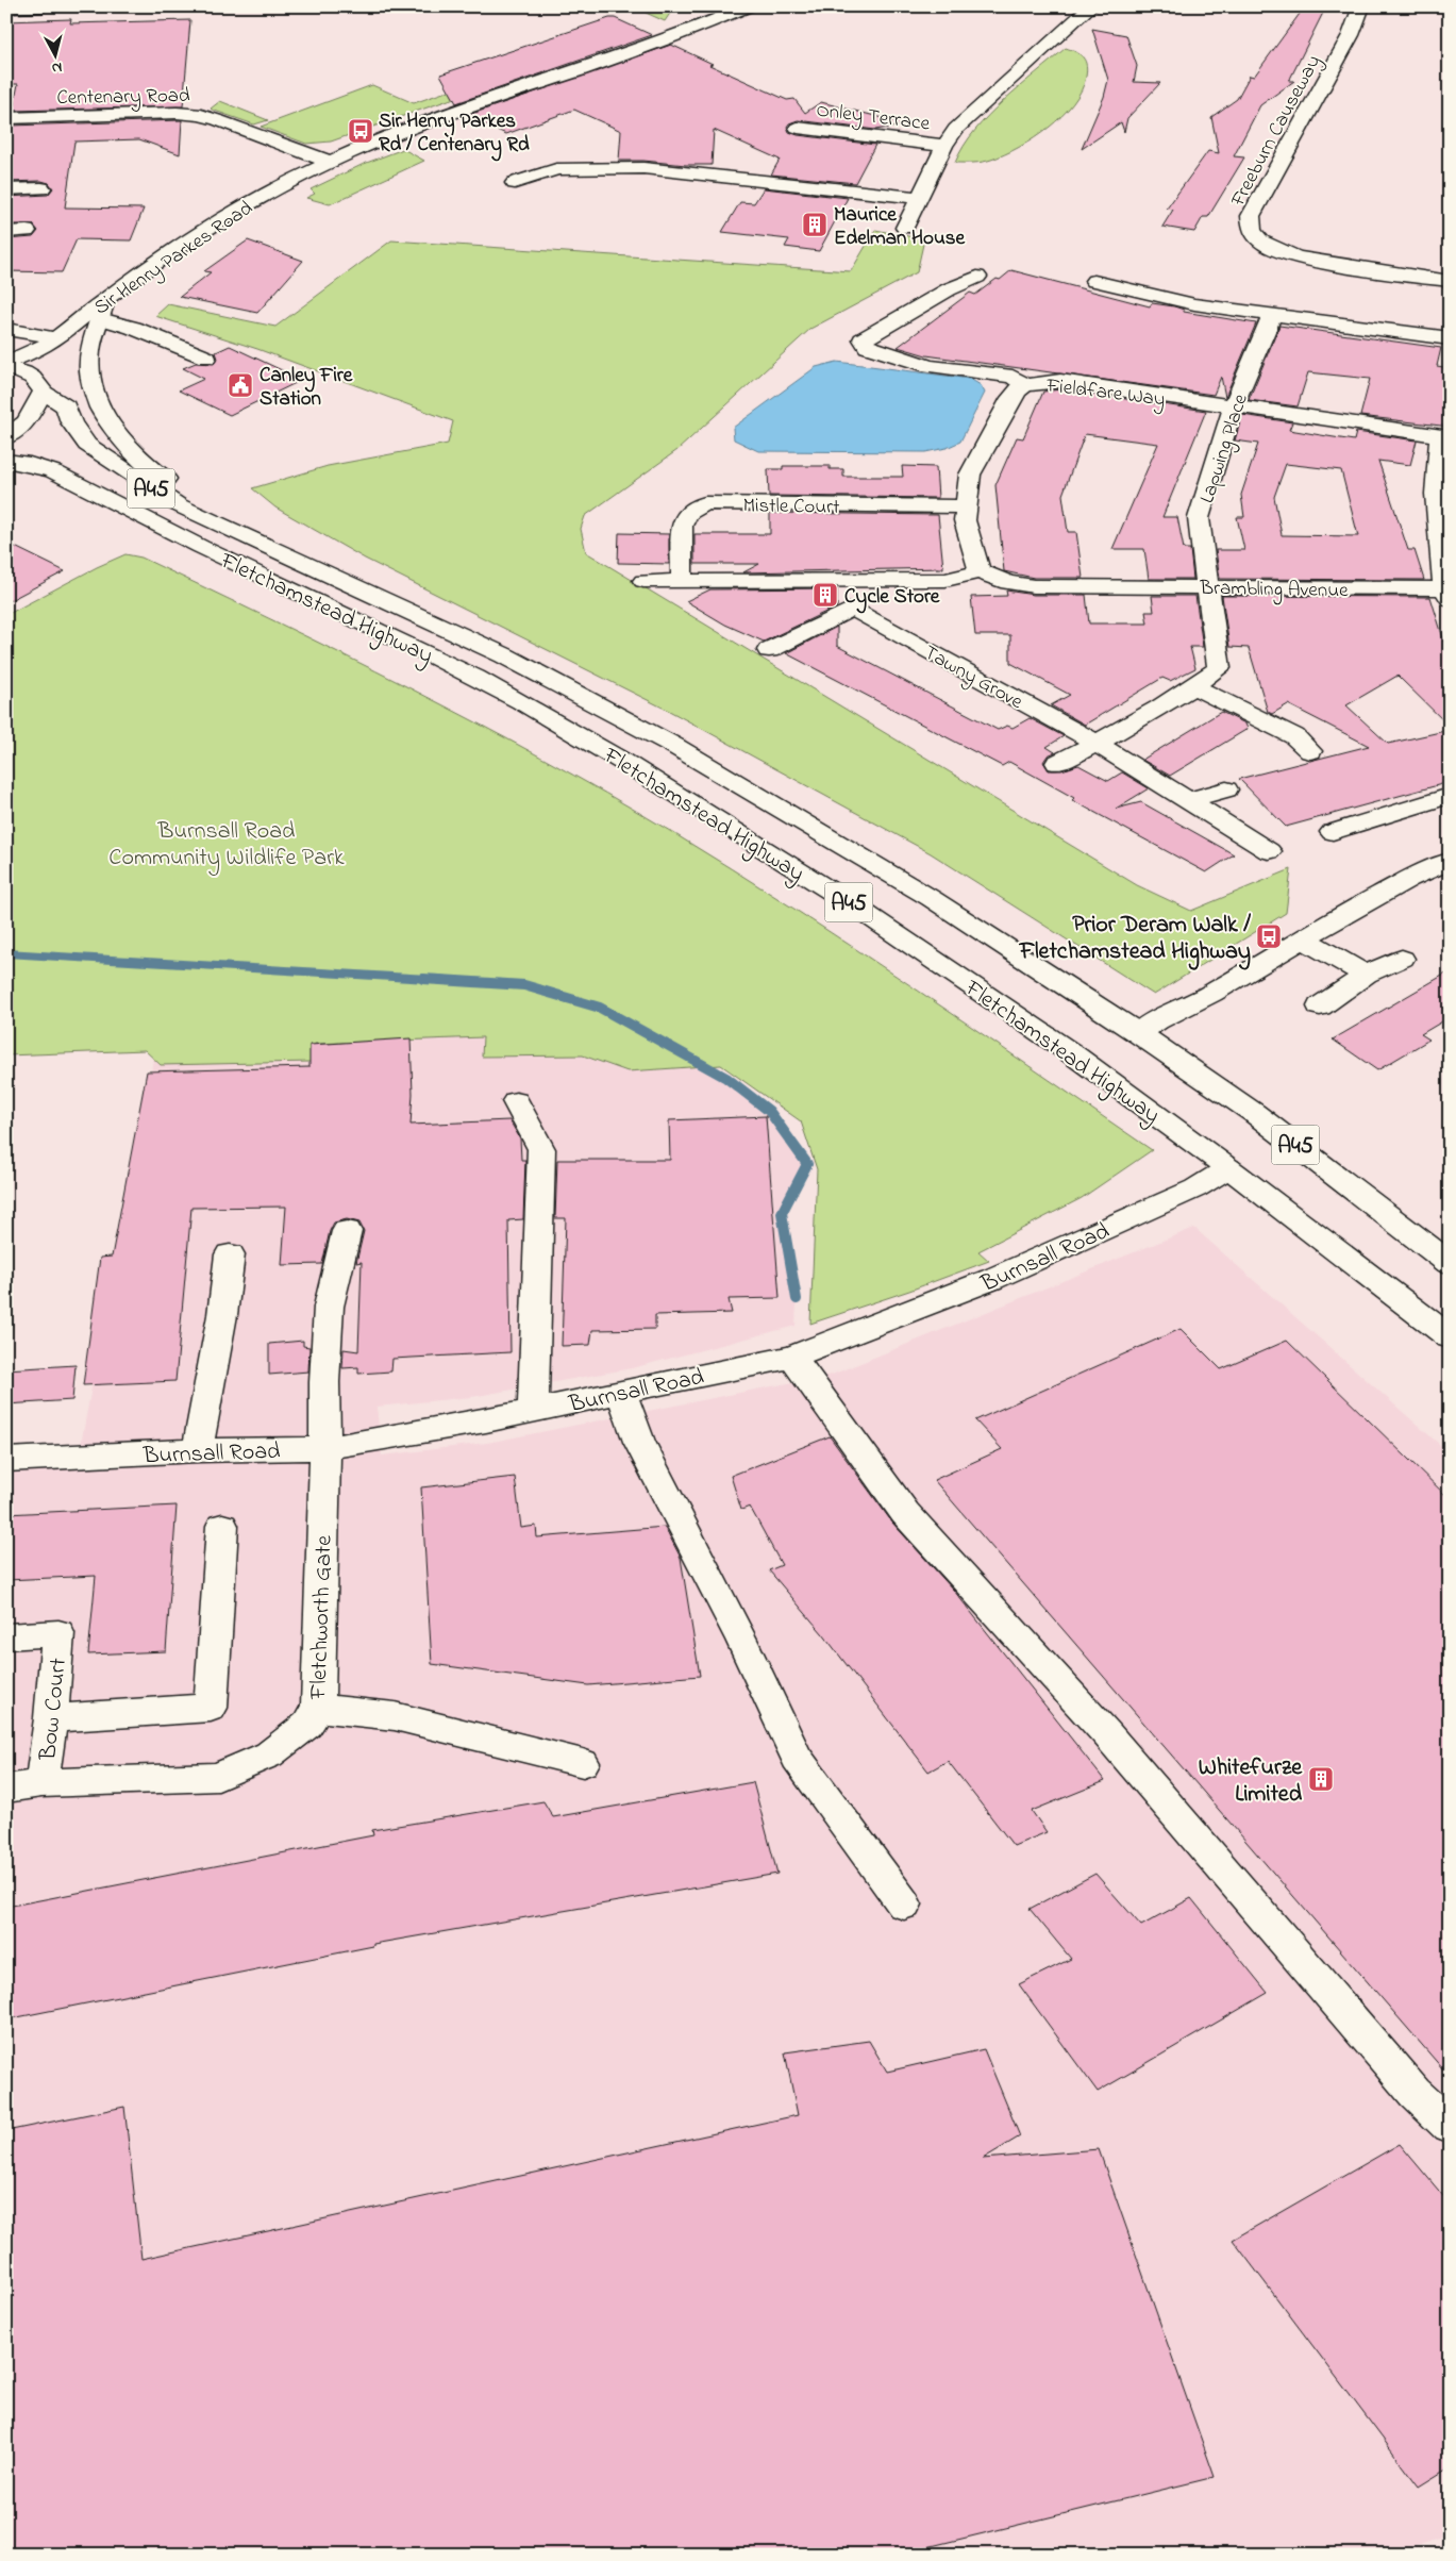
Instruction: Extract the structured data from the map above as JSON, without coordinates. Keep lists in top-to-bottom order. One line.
{"streets":{"main road":["Centenary Road","Onley Terrace","Freeburn Causeway","Sir Henry Parkes Road","Fieldfare Way","Lapwing Place","A45","Mistle Court","Brambling Avenue","Fletchamstead Highway","Tawny Grove","Burnsall Road","Fletchworth Gate","Bow Court"]},"crossings":[["Centenary Road","Sir Henry Parkes Road"],["Sir Henry Parkes Road","A45"],["Sir Henry Parkes Road","Fletchamstead Highway"],["Fieldfare Way","Lapwing Place"],["Fieldfare Way","Mistle Court"],["Fieldfare Way","Brambling Avenue"],["Lapwing Place","Brambling Avenue"],["A45","Fletchamstead Highway"],["Fletchamstead Highway","Burnsall Road"],["Burnsall Road","Fletchworth Gate"],["Fletchworth Gate","Bow Court"]],"parks":["Burnsall Road Community Wildlife Park"],"places":{"bus stop":["Sir Henry Parkes Rd / Centenary Rd","Prior Deram Walk / Fletchamstead Highway"],"building":["Maurice Edelman House","Cycle Store","Whitefurze Limited"],"public building":["Canley Fire Station"]},"north":"bottom"}
